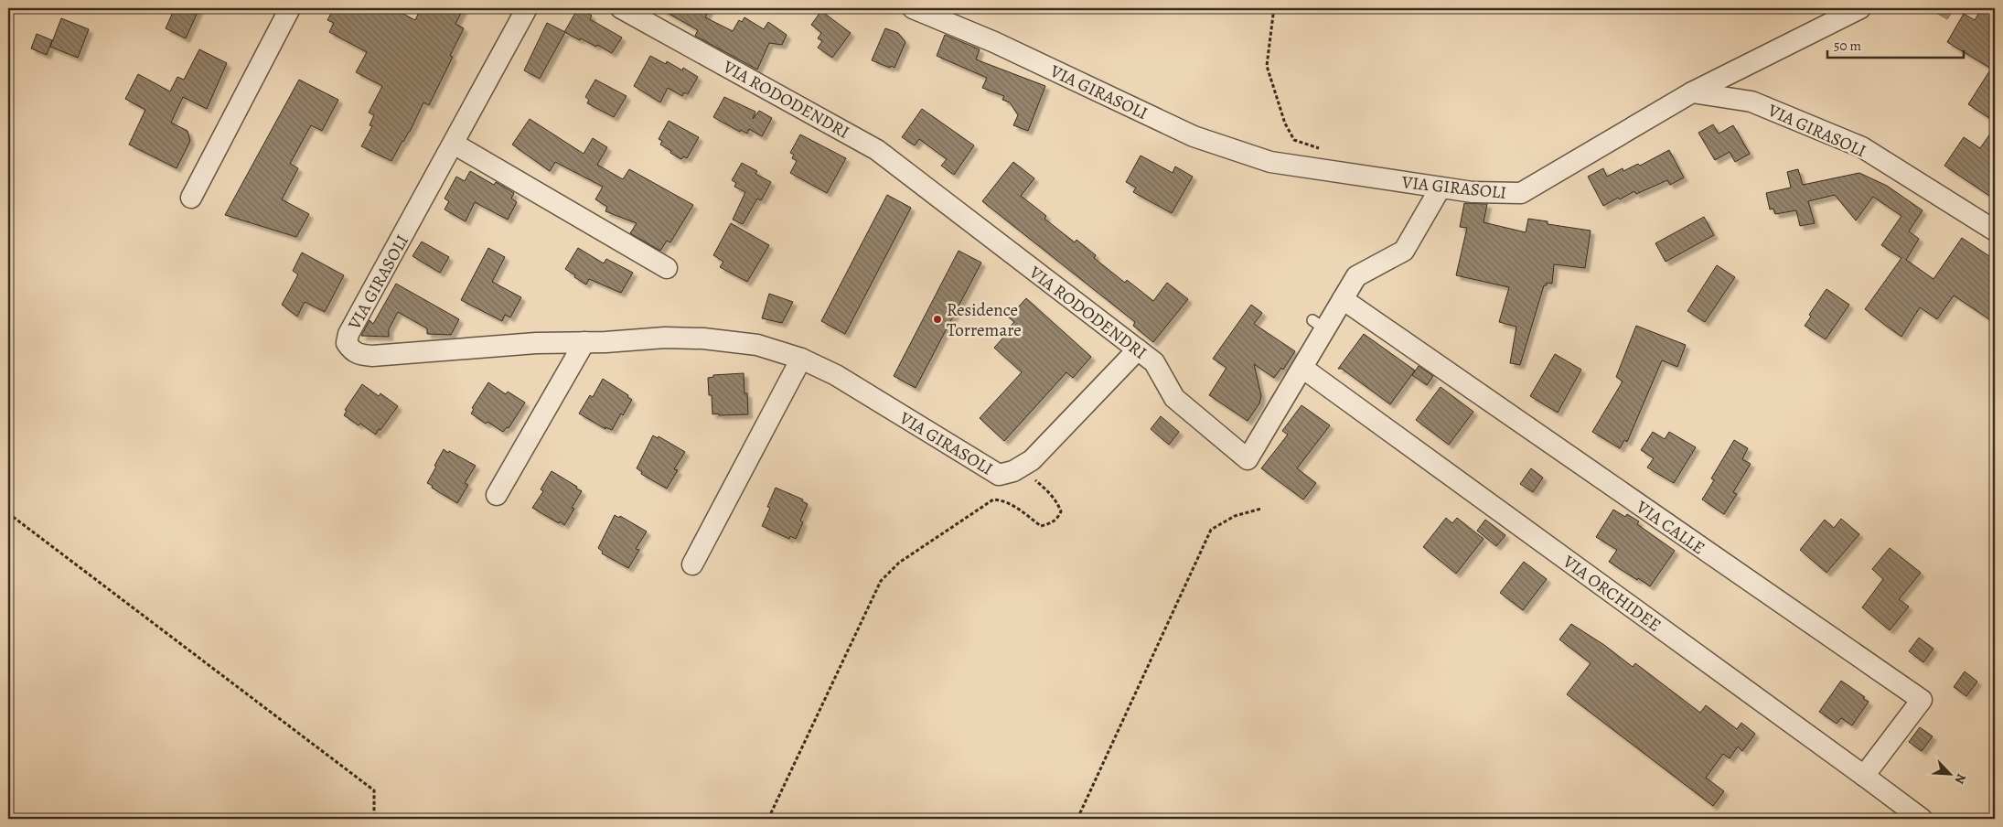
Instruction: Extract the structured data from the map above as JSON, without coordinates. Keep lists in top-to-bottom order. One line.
{"streets":{"street":["VIA GIRASOLI","VIA RODODENDRI","VIA CALLE","VIA ORCHIDEE"]},"crossings":[["VIA GIRASOLI","VIA RODODENDRI"],["VIA RODODENDRI","VIA CALLE"],["VIA RODODENDRI","VIA ORCHIDEE"],["VIA CALLE","VIA ORCHIDEE"]],"places":["Residence Torremare"],"scale_bar":"50 m","north":"bottom right"}
